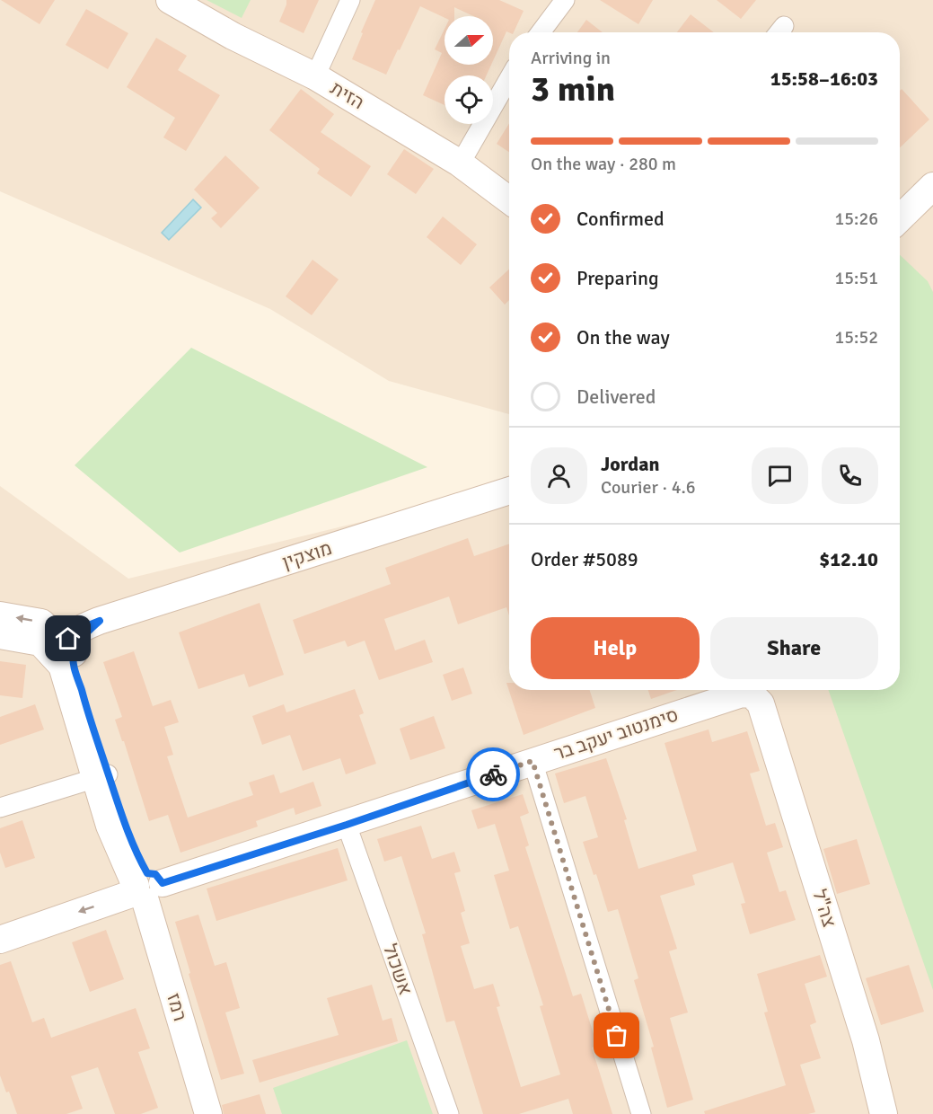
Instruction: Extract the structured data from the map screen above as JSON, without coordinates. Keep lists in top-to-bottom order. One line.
{"streets":{"street":["הזית","מוצקין","סימנטוב יעקב בר","צה\"ל","אשכול","רמז"]},"crossings":[["מוצקין","רמז"],["סימנטוב יעקב בר","צה\"ל"],["סימנטוב יעקב בר","אשכול"],["סימנטוב יעקב בר","רמז"]],"north":"right","page":{"heading":["3 min","Arriving in","15:58–16:03"],"panel":["Jordan","Courier · 4.6","Order #5089","$12.10"],"bar":"On the way · 280 m","list":[["Confirmed","15:26"],["Preparing","15:51"],["On the way","15:52"],"Delivered"],"buttons":["Help","Share"]}}
